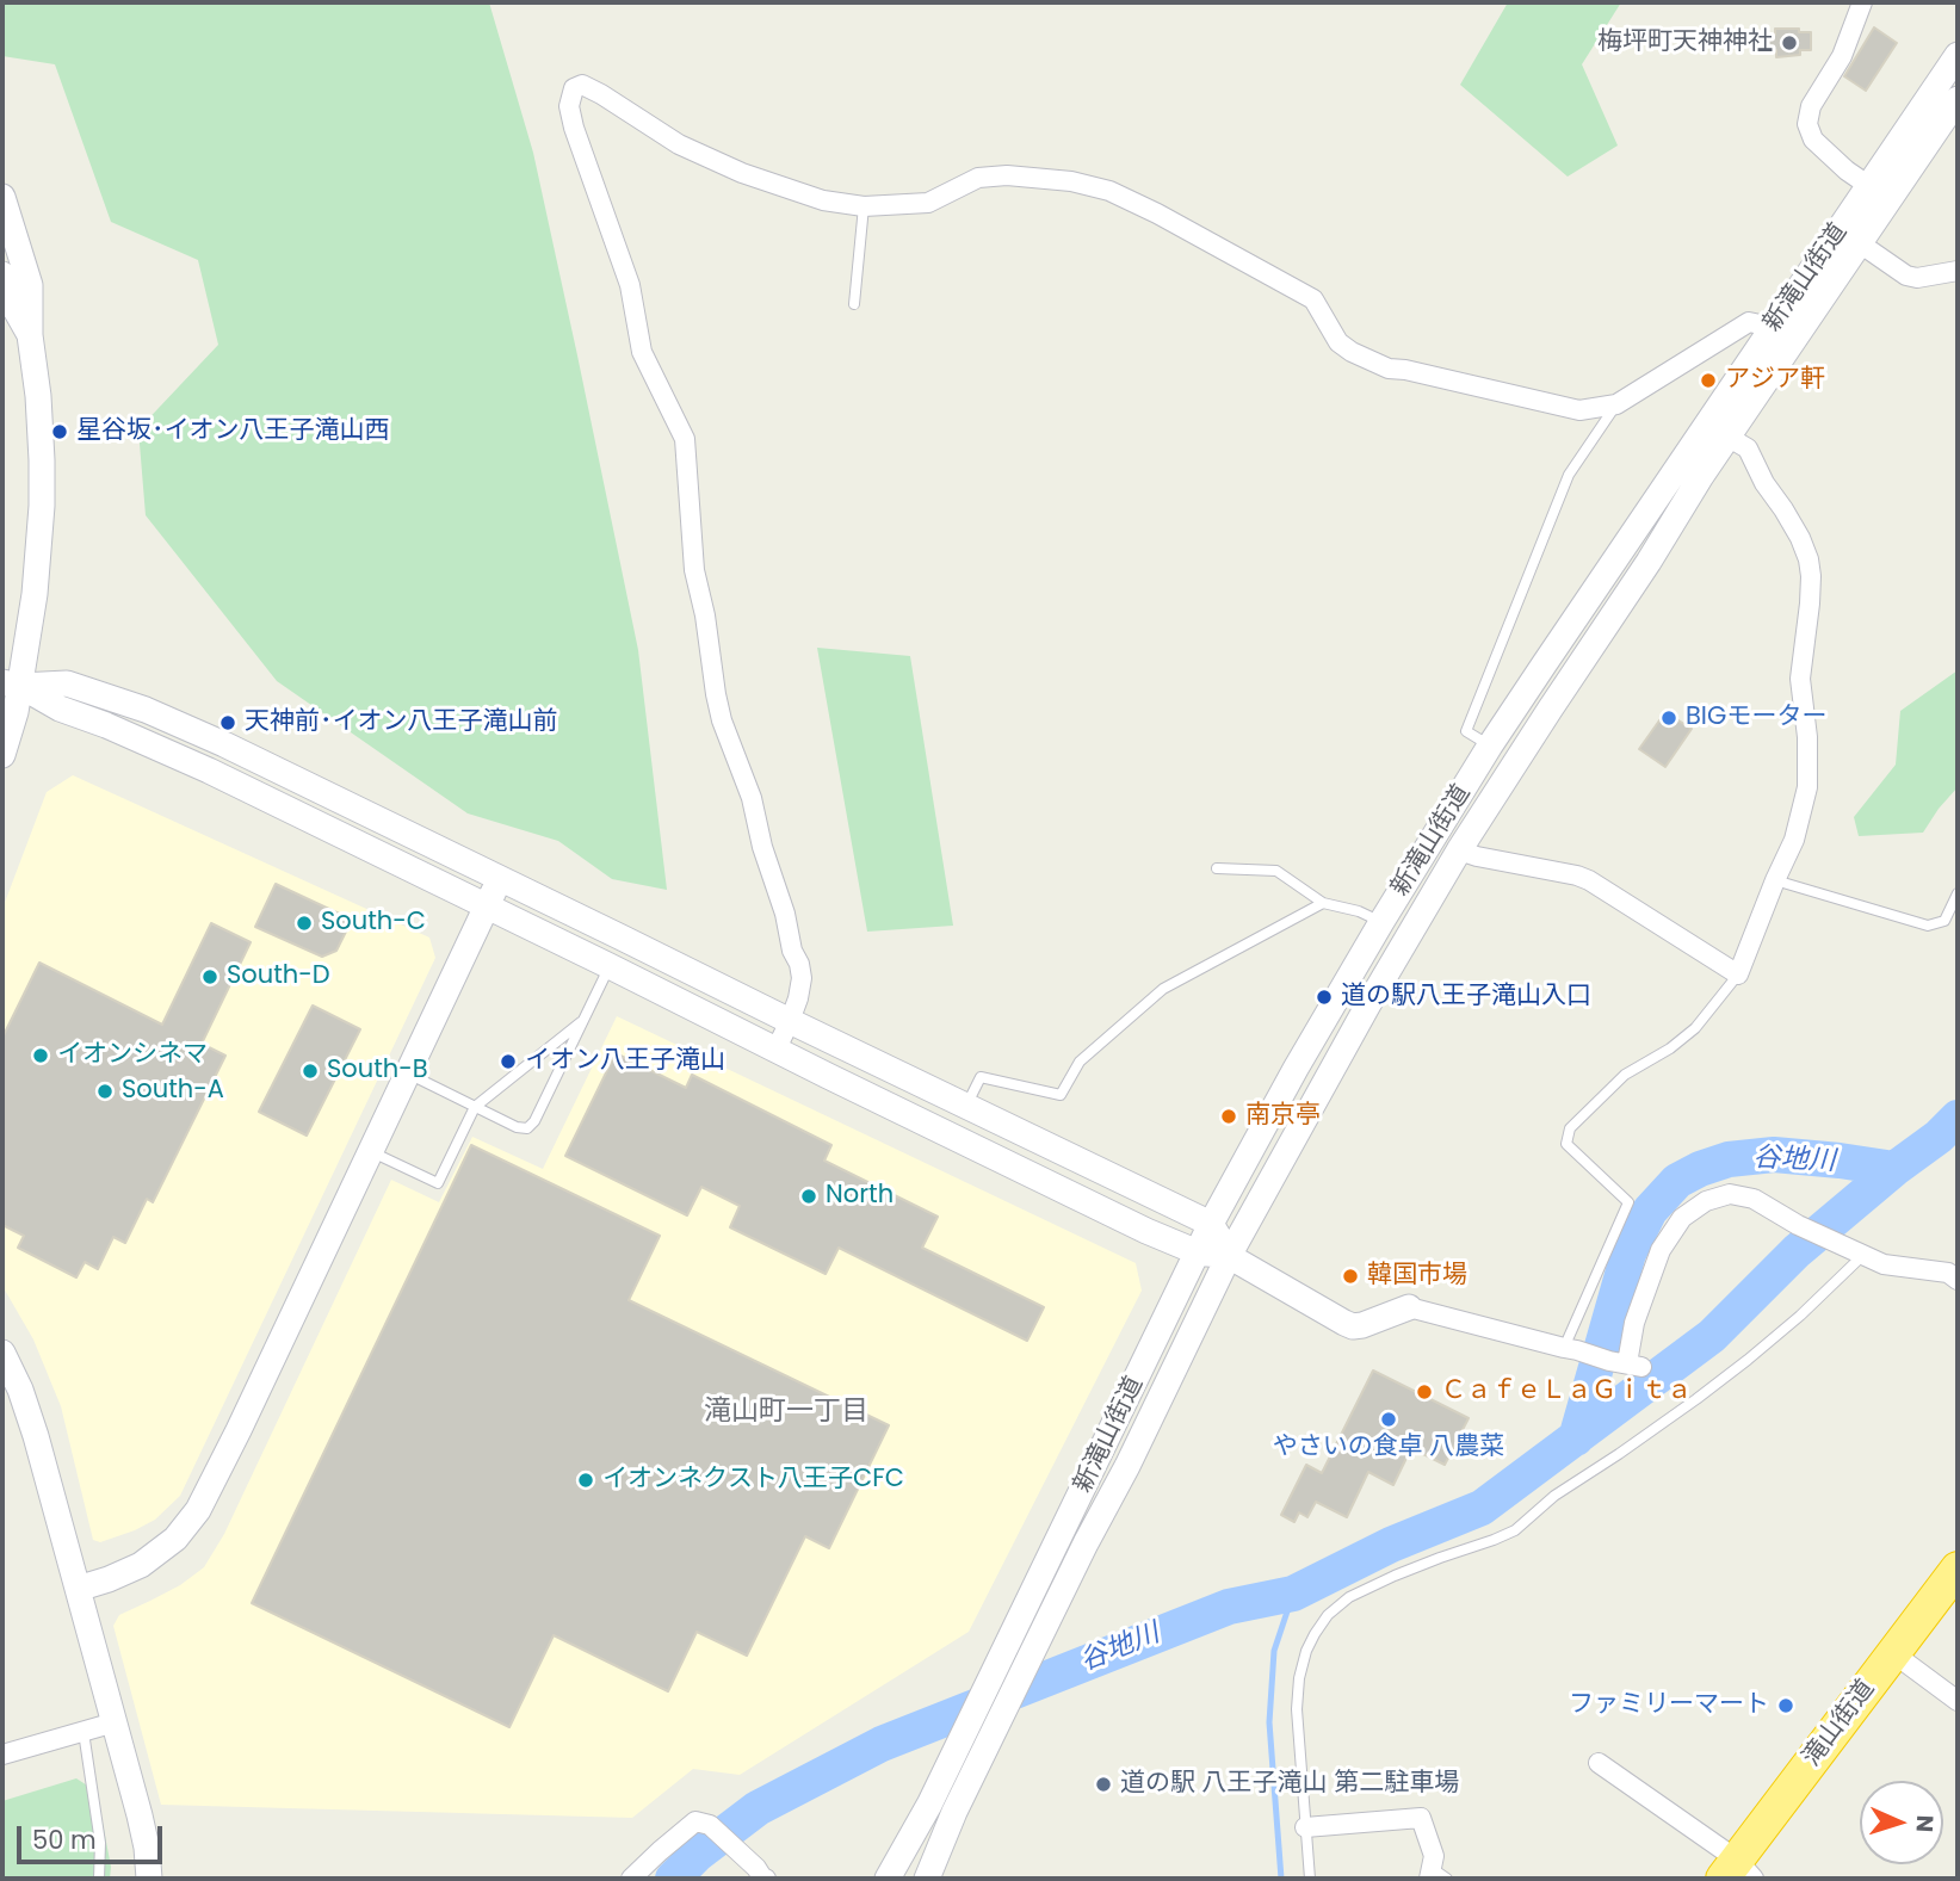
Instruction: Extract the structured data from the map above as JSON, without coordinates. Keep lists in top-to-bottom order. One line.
{"streets":{"highway":["滝山街道"],"street":["新滝山街道"]},"districts":["滝山町一丁目"],"water":["谷地川"],"places":["梅坪町天神神社","アジア軒","星谷坂･イオン八王子滝山西","BIGモーター","天神前･イオン八王子滝山前","South-C","South-D","道の駅八王子滝山入口","イオンシネマ","イオン八王子滝山","South-B","South-A","南京亭","North","韓国市場","ＣａｆｅＬａＧｉｔａ","やさいの食卓 八農菜","イオンネクスト八王子CFC","ファミリーマート","道の駅 八王子滝山 第二駐車場"],"scale_bar":"50 m","north":"right"}
